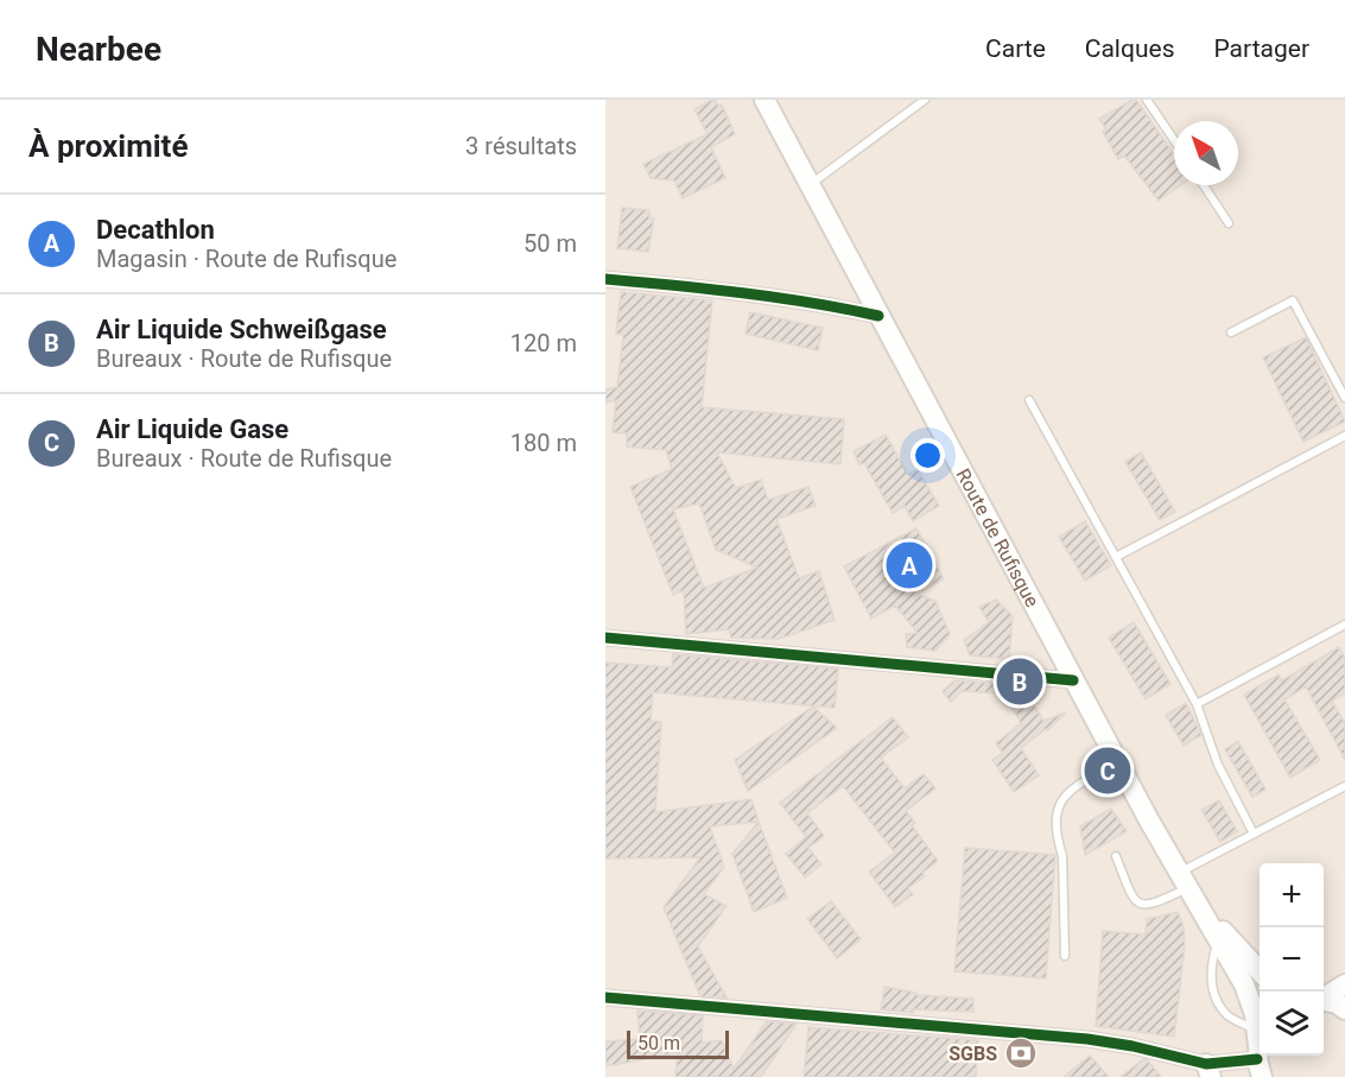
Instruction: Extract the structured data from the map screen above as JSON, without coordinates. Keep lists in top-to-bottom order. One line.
{"streets":{"main road":["Route de Rufisque"]},"places":{"bank":["SGBS"]},"scale_bar":"50 m","north":"top left","page":{"header":"Nearbee","nav":["Carte","Calques","Partager"],"heading":["À proximité","3 résultats"],"list":[{"mark":"A","name":"Decathlon","note":"Magasin · Route de Rufisque","value":"50 m"},{"mark":"B","name":"Air Liquide Schweißgase","note":"Bureaux · Route de Rufisque","value":"120 m"},{"mark":"C","name":"Air Liquide Gase","note":"Bureaux · Route de Rufisque","value":"180 m"}],"pins":["A","B","C"],"map_buttons":["+","−"],"scale":"50 m"}}
